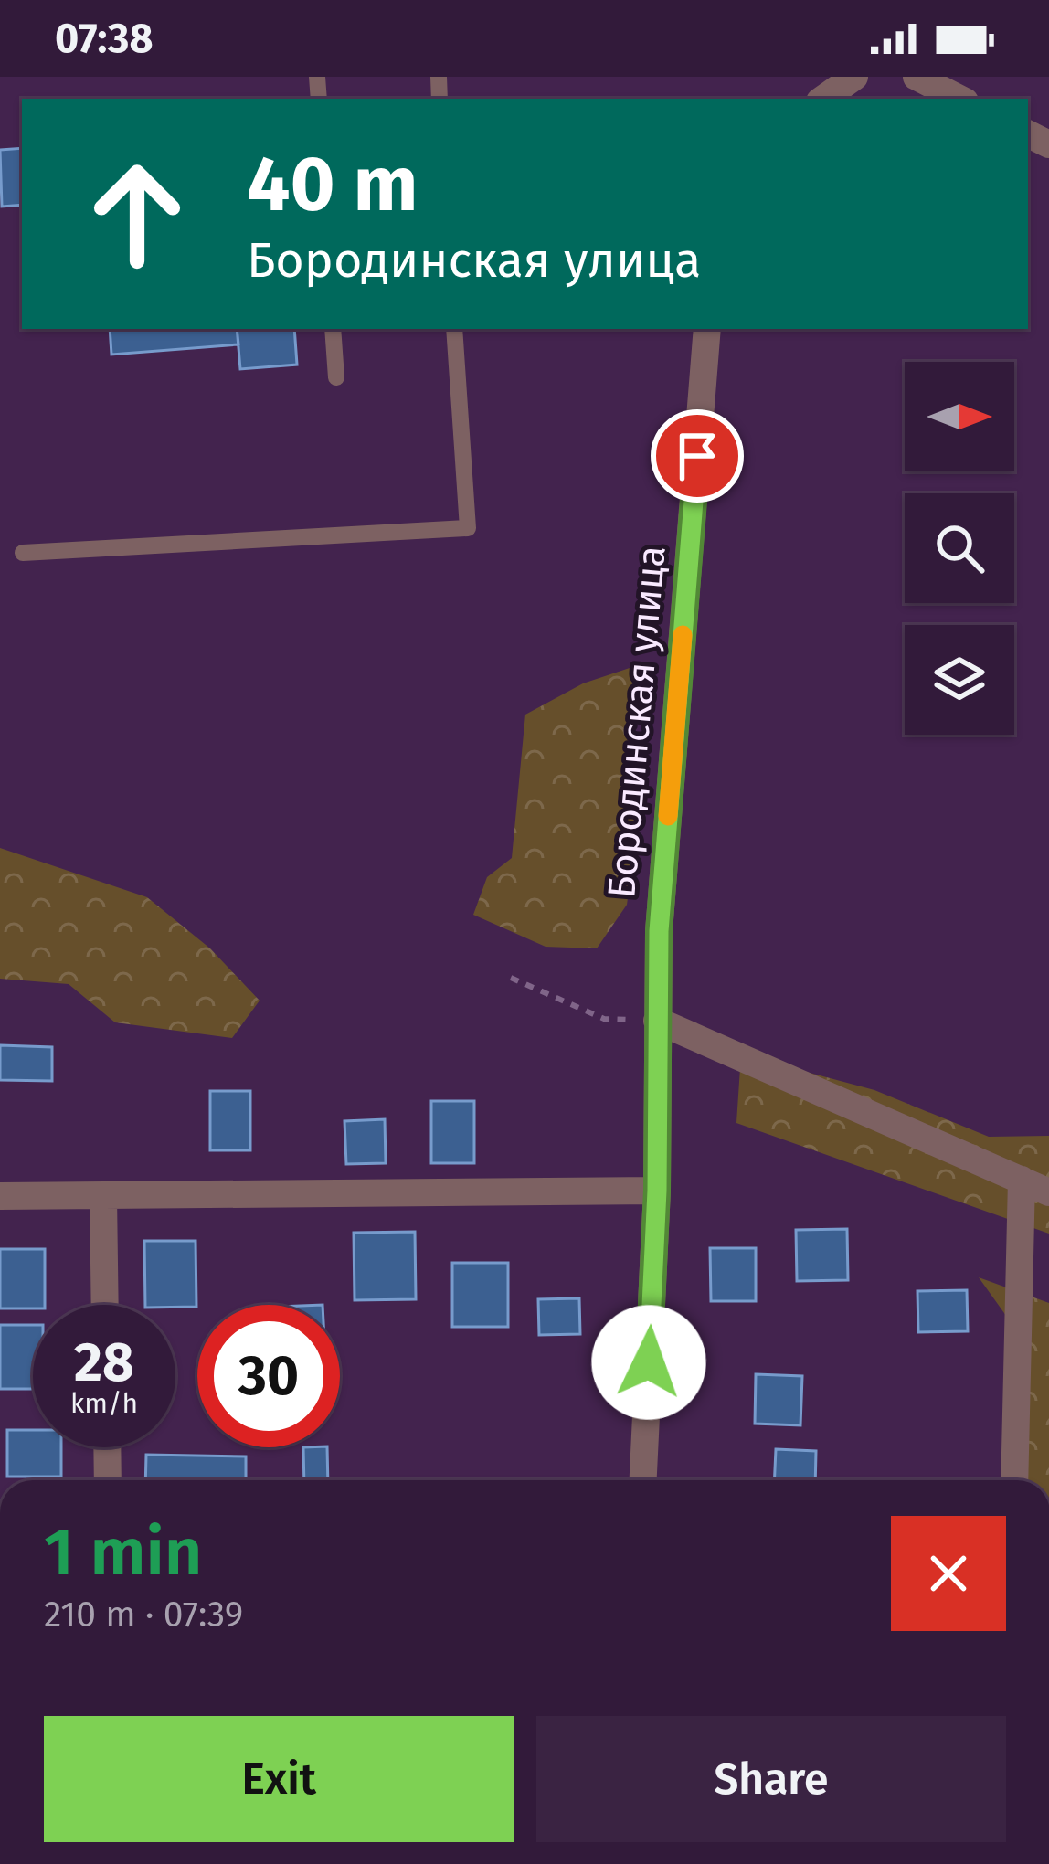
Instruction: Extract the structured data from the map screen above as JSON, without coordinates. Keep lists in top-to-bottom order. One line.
{"streets":{"street":["Бородинская улица"]},"north":"right","page":{"status":"07:38","turn":["40 m","Бородинская улица"],"speed":"28 km/h","limit":"30","heading":["1 min","210 m · 07:39"],"buttons":["Exit","Share"]}}
